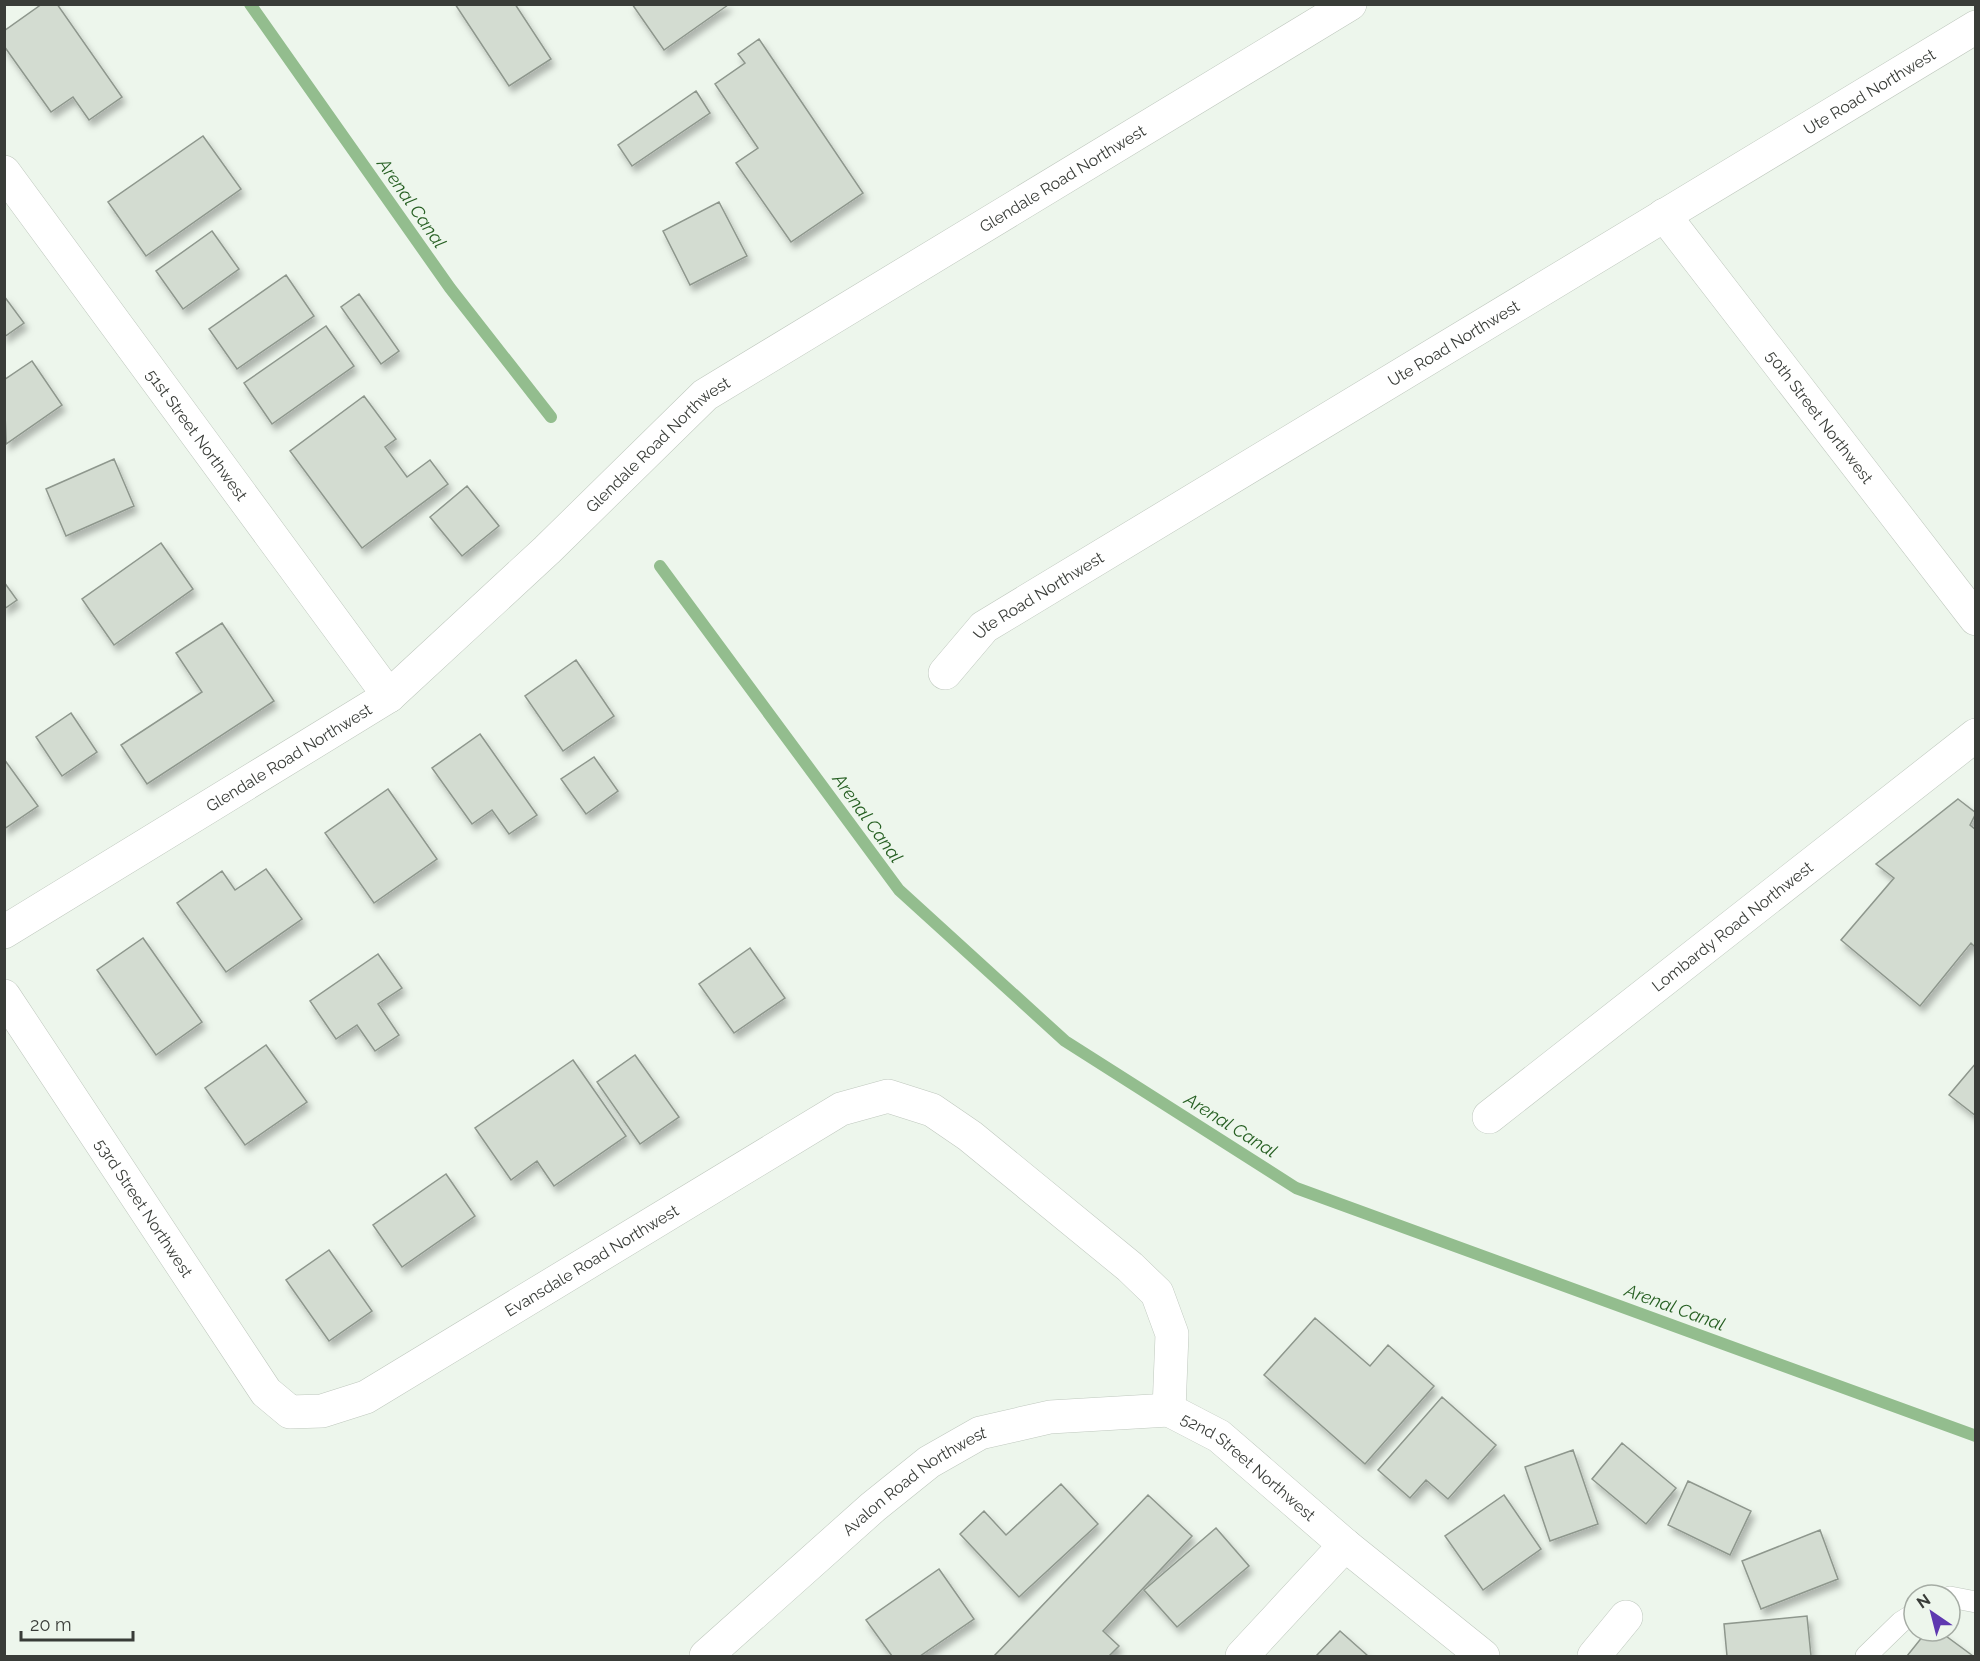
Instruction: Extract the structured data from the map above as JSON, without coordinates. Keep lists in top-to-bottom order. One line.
{"streets":{"street":["Ute Road Northwest","Glendale Road Northwest","50th Street Northwest","51st Street Northwest","Lombardy Road Northwest","53rd Street Northwest","Evansdale Road Northwest","52nd Street Northwest","Avalon Road Northwest"]},"crossings":[["Ute Road Northwest","50th Street Northwest"],["Glendale Road Northwest","51st Street Northwest"],["53rd Street Northwest","Evansdale Road Northwest"],["Evansdale Road Northwest","52nd Street Northwest"],["52nd Street Northwest","Avalon Road Northwest"]],"water":["Arenal Canal"],"scale_bar":"20 m","north":"top left"}
